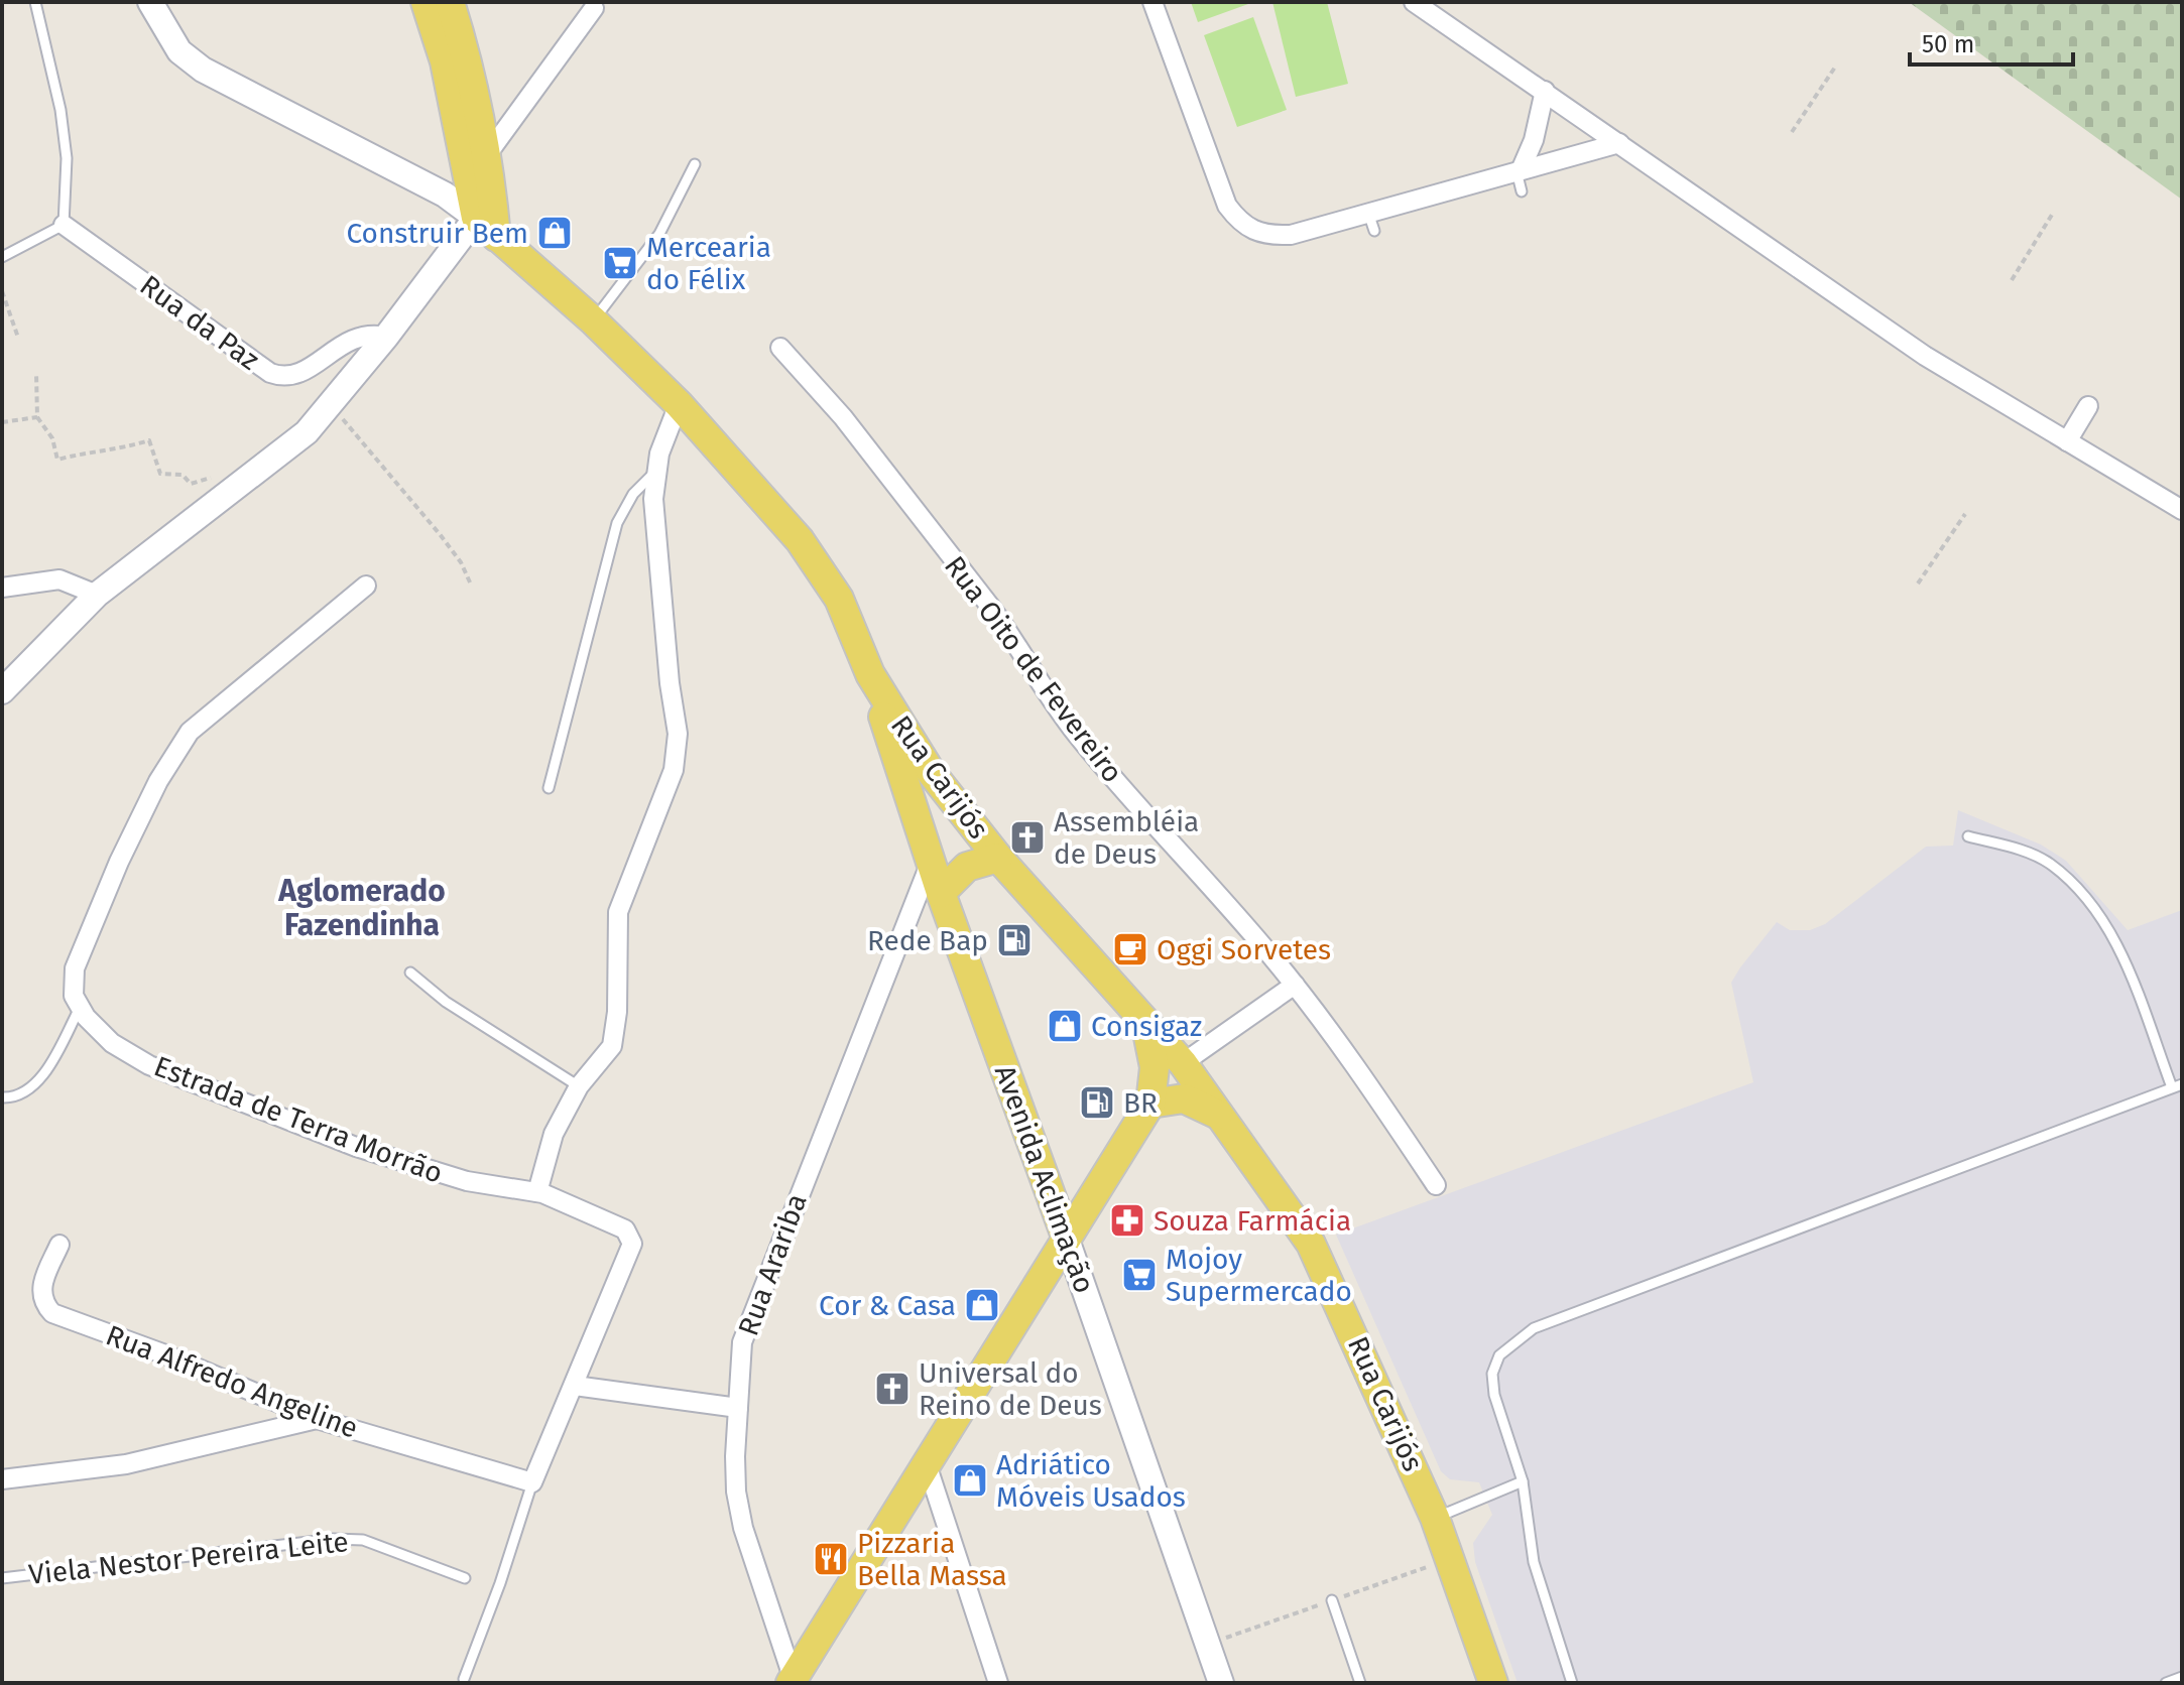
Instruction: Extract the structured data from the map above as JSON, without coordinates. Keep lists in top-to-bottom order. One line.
{"streets":{"main road":["Rua Carijós","Avenida Aclimação"],"street":["Rua da Paz","Rua Oito de Fevereiro","Estrada de Terra Morrão","Rua Arariba","Rua Alfredo Angeline"],"lane":["Viela Nestor Pereira Leite"]},"crossings":[["Rua Carijós","Avenida Aclimação"],["Avenida Aclimação","Rua Arariba"]],"districts":["Aglomerado Fazendinha"],"places":{"shop":["Construir Bem","Consigaz","Cor & Casa","Adriático Móveis Usados"],"supermarket":["Mercearia do Félix","Mojoy Supermercado"],"church":["Assembléia de Deus","Universal do Reino de Deus"],"fuel station":["Rede Bap","BR"],"cafe":["Oggi Sorvetes"],"pharmacy":["Souza Farmácia"],"restaurant":["Pizzaria Bella Massa"]},"scale_bar":"50 m"}
